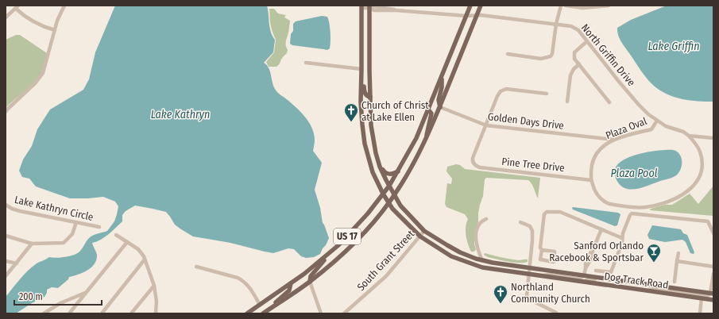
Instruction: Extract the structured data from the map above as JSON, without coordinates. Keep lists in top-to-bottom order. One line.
{"streets":{"main road":["US 17","Dog Track Road"],"street":["North Griffin Drive","Golden Days Drive","Plaza Oval","Pine Tree Drive","Lake Kathryn Circle","South Grant Street"]},"crossings":[["North Griffin Drive","Golden Days Drive"],["North Griffin Drive","Plaza Oval"],["North Griffin Drive","Pine Tree Drive"],["North Griffin Drive","US 17"],["Golden Days Drive","Plaza Oval"],["Golden Days Drive","Pine Tree Drive"],["Golden Days Drive","US 17"],["Plaza Oval","Pine Tree Drive"],["US 17","Dog Track Road"],["South Grant Street","Dog Track Road"]],"water":["Lake Griffin","Lake Kathryn","Plaza Pool"],"places":{"church":["Church of Christ at Lake Ellen","Northland Community Church"],"bar":["Sanford Orlando Racebook & Sportsbar"]},"scale_bar":"200 m"}
